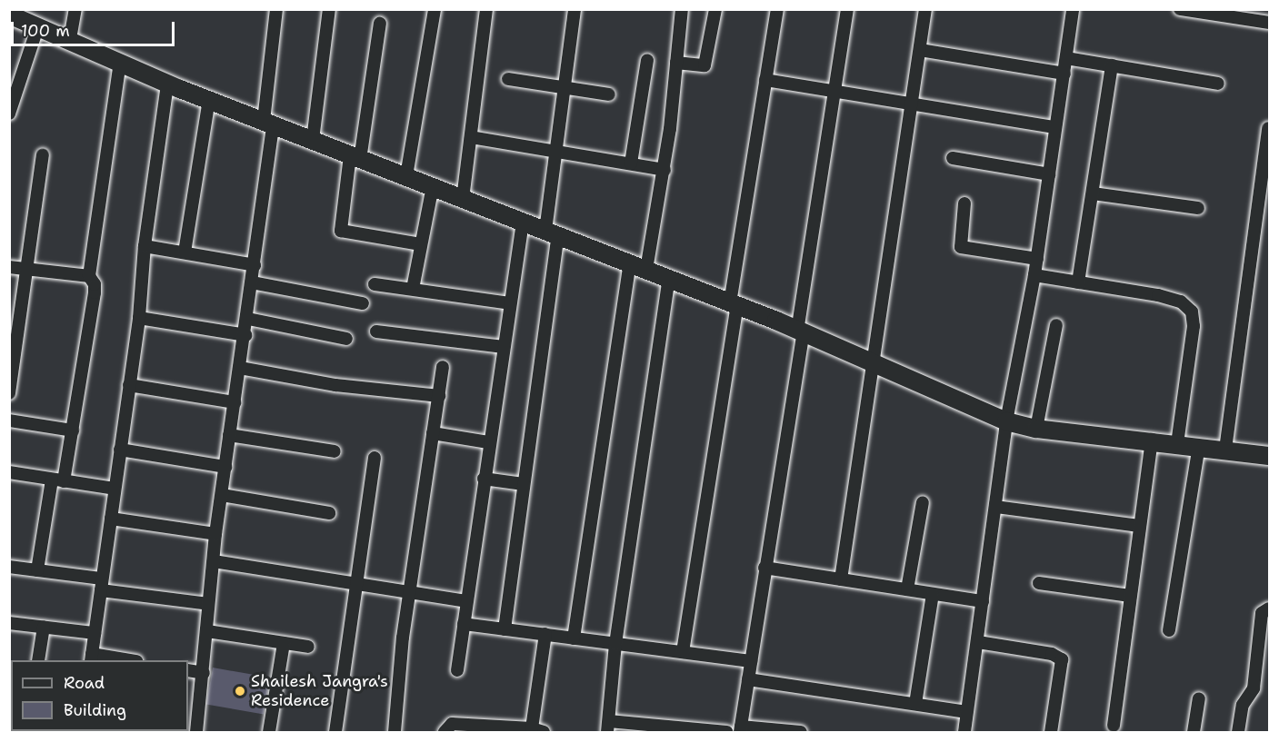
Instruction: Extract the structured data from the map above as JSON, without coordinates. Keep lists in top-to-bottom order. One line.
{"places":["Shailesh Jangra's Residence"],"legend":["Road","Building"],"scale_bar":"100 m"}
